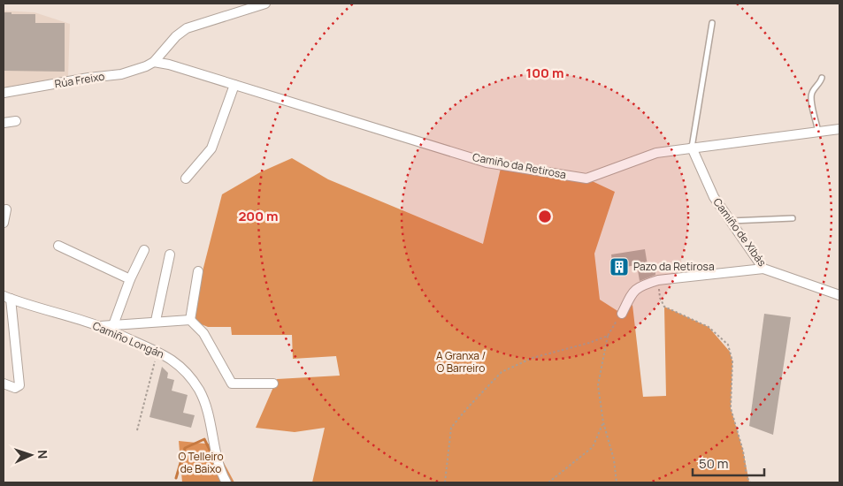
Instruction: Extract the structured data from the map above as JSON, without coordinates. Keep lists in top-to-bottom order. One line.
{"streets":{"street":["Rúa Freixo","Camiño da Retirosa","Camiño de Xibás","Camiño Longán"]},"crossings":[["Rúa Freixo","Camiño da Retirosa"],["Camiño da Retirosa","Camiño de Xibás"]],"parks":["A Granxa / O Barreiro","O Telleiro de Baixo"],"places":{"building":["Pazo da Retirosa"]},"scale_bar":"50 m","north":"right","rings":["100 m","200 m"]}
